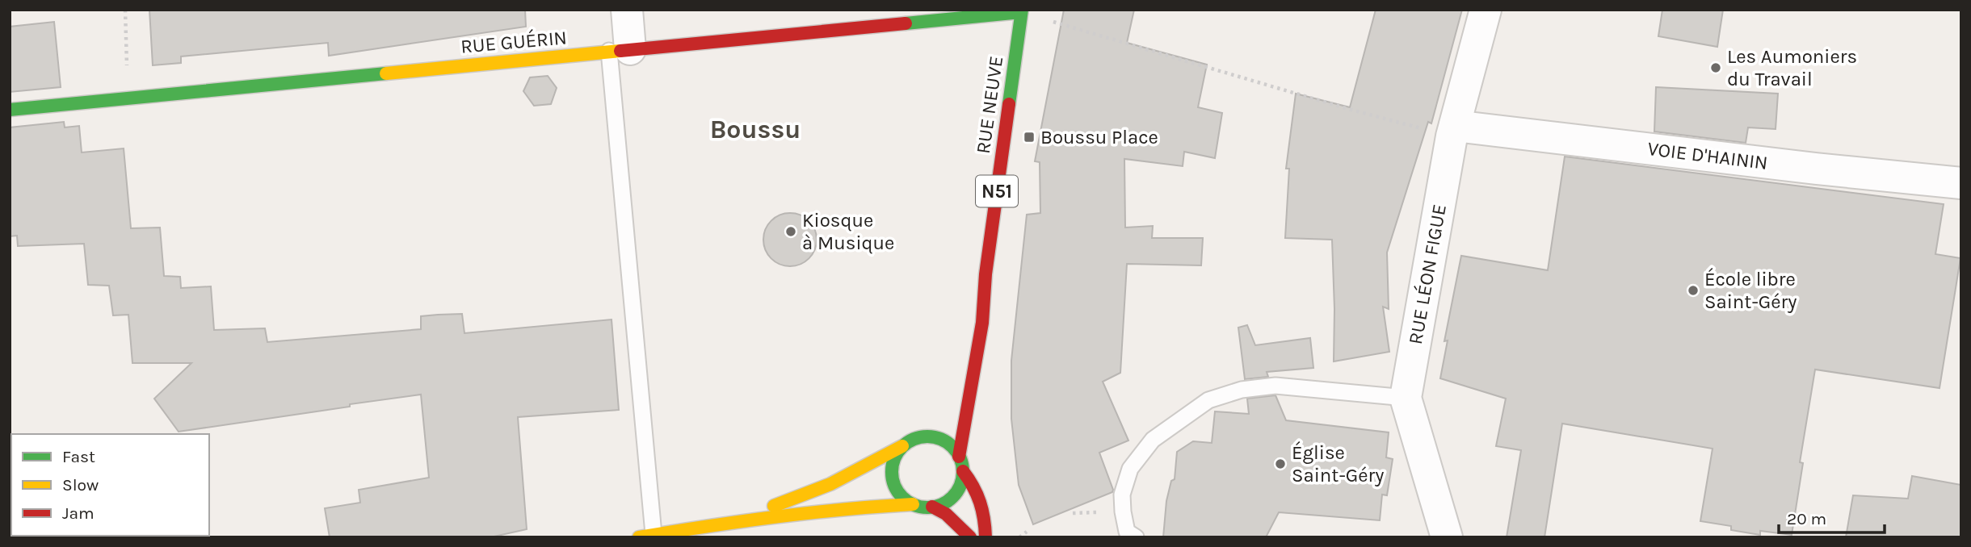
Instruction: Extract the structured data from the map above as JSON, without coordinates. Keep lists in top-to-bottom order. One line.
{"streets":{"main road":["RUE GUÉRIN","RUE NEUVE","N51"],"street":["VOIE D'HAININ","RUE LÉON FIGUE"]},"crossings":[["RUE GUÉRIN","RUE NEUVE"],["VOIE D'HAININ","RUE LÉON FIGUE"]],"districts":["Boussu"],"places":{"other":["Les Aumoniers du Travail","Kiosque à Musique","École libre Saint-Géry","Église Saint-Géry"],"transit":["Boussu Place"]},"legend":["Fast","Slow","Jam"],"scale_bar":"20 m"}
